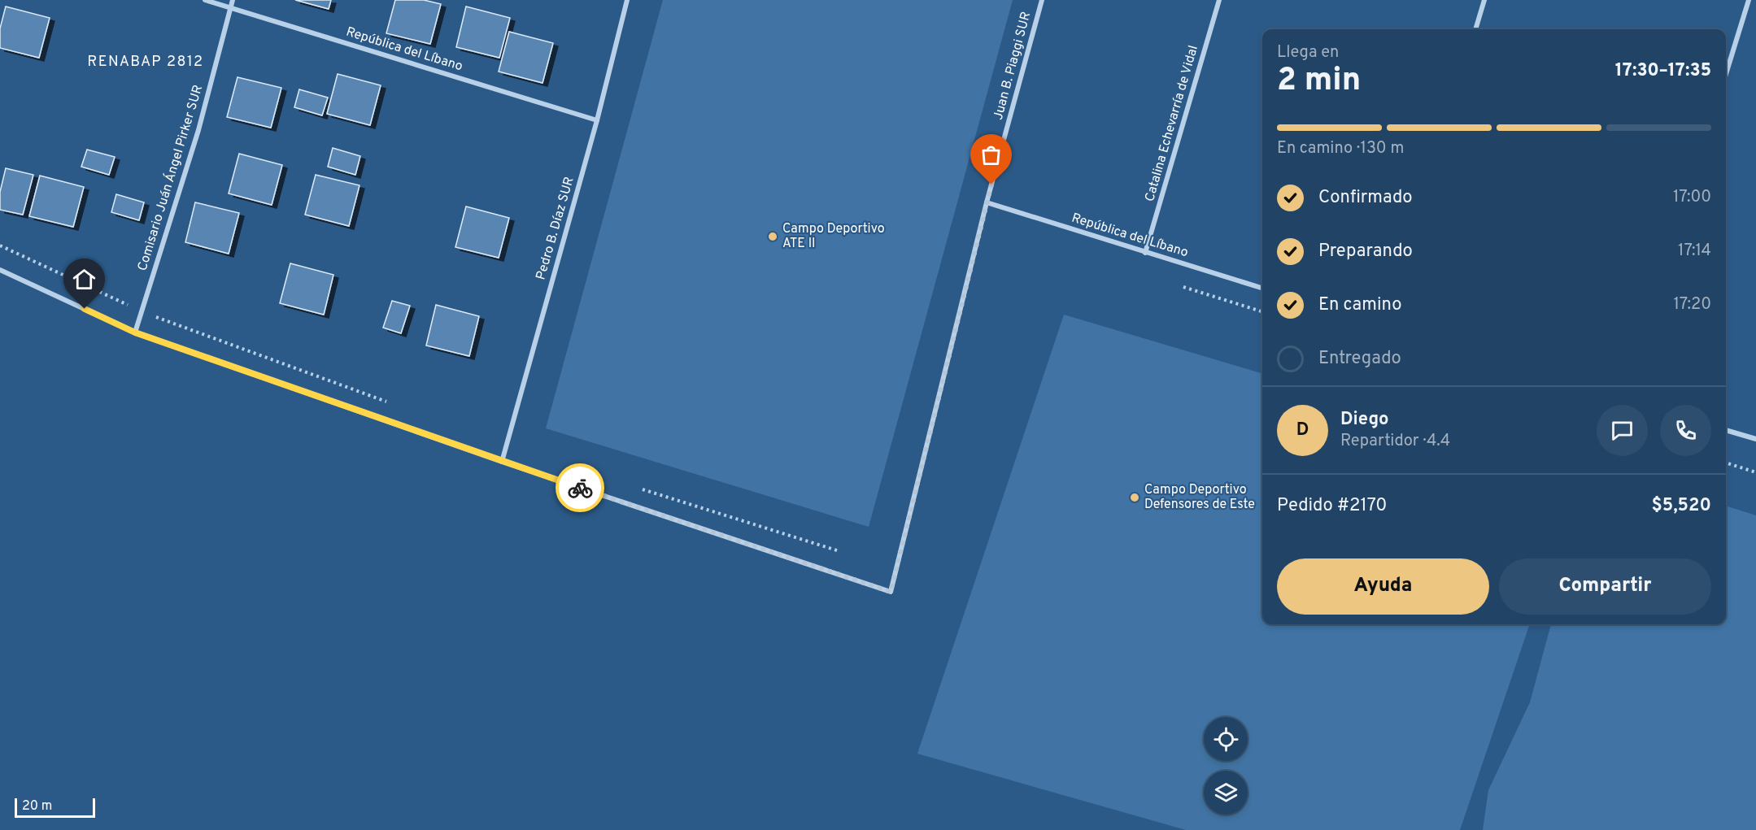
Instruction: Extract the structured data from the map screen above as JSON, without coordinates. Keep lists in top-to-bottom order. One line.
{"streets":{"street":["República del Líbano","Juan B. Piaggi SUR","Catalina Echevarría de Vidal","Comisario Juán Ángel Pirker SUR","Pedro B. Díaz SUR"]},"crossings":[["República del Líbano","Juan B. Piaggi SUR"],["República del Líbano","Catalina Echevarría de Vidal"],["República del Líbano","Comisario Juán Ángel Pirker SUR"],["República del Líbano","Pedro B. Díaz SUR"],["Juan B. Piaggi SUR","Pedro B. Díaz SUR"]],"districts":["RENABAP 2812"],"places":["Campo Deportivo ATE II","Campo Deportivo Defensores de Este"],"scale_bar":"20 m","page":{"heading":["2 min","Llega en","17:30–17:35"],"panel":["Diego","Repartidor · 4.4","Pedido #2170","$5,520"],"bar":"En camino · 130 m","list":[["Confirmado","17:00"],["Preparando","17:14"],["En camino","17:20"],"Entregado"],"round":"D","buttons":["Ayuda","Compartir"],"scale":"20 m"}}
